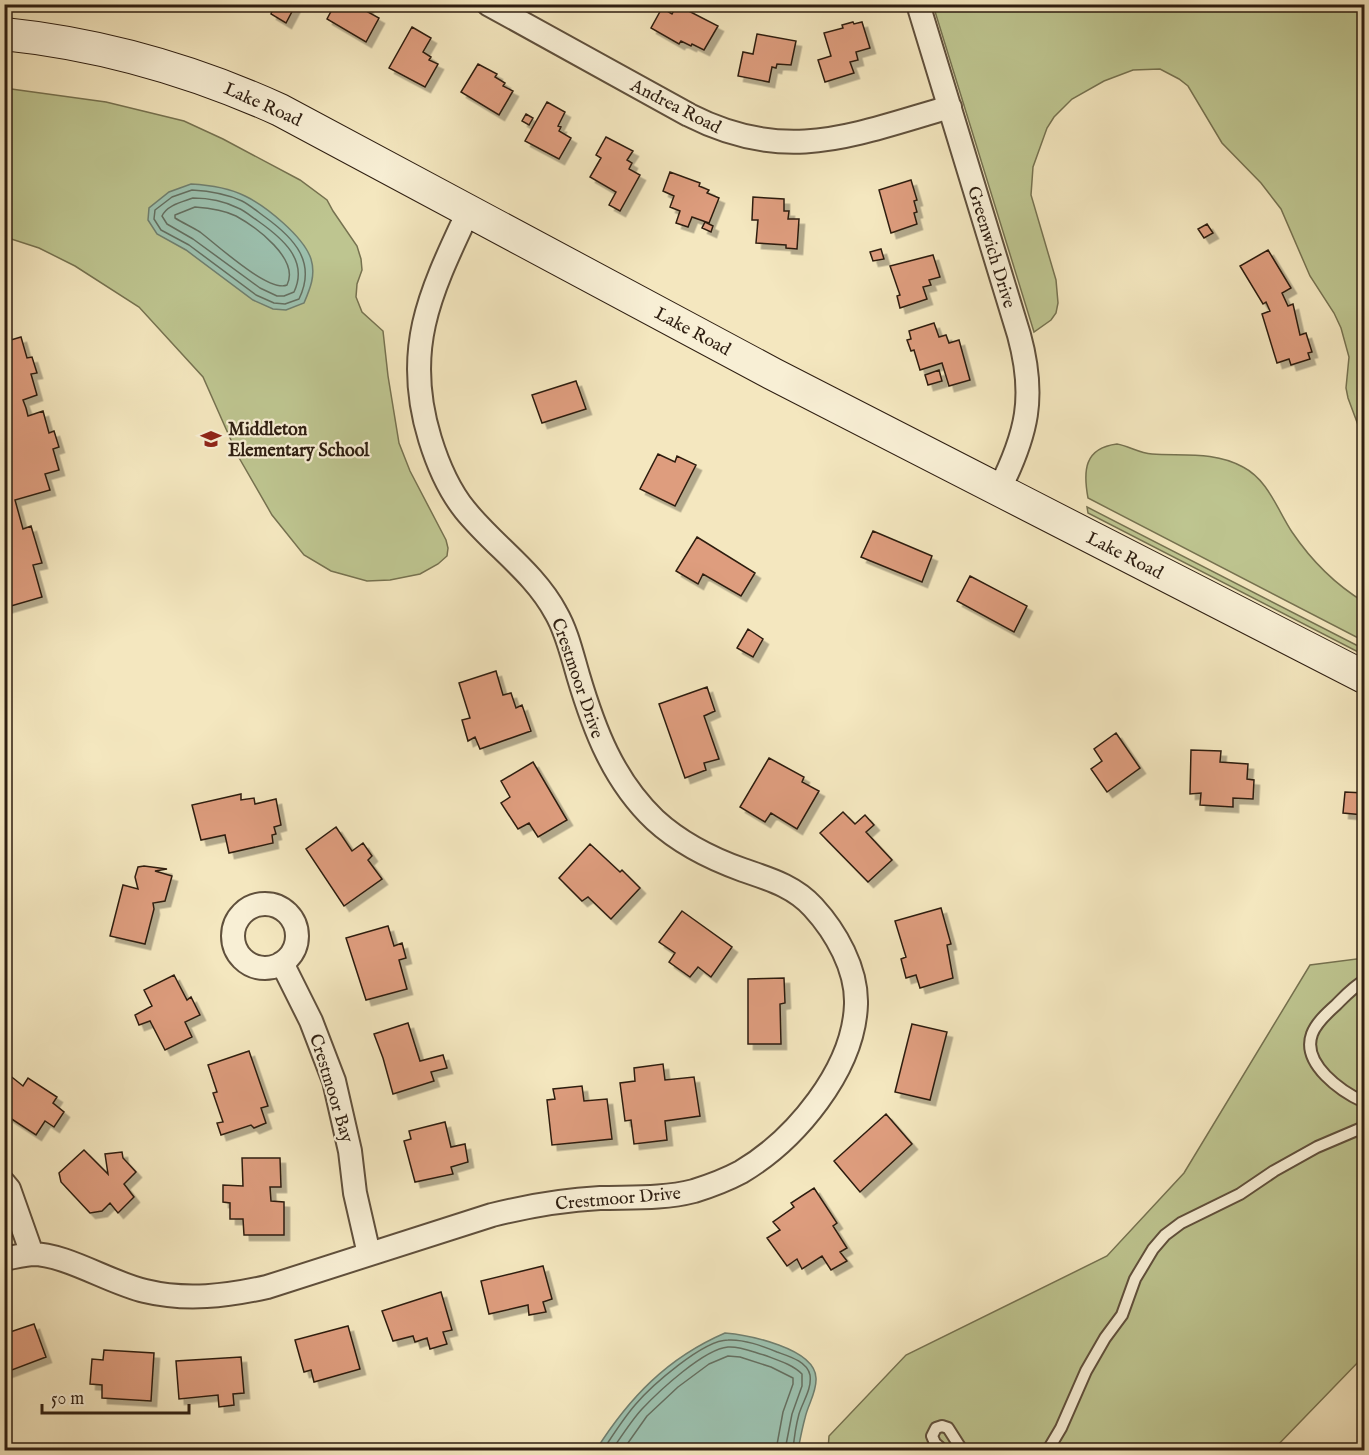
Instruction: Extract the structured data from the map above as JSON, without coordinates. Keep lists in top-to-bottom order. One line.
{"streets":{"street":["Lake Road","Andrea Road","Greenwich Drive","Crestmoor Drive","Crestmoor Bay"]},"crossings":[["Lake Road","Greenwich Drive"],["Lake Road","Crestmoor Drive"],["Andrea Road","Greenwich Drive"],["Crestmoor Drive","Crestmoor Bay"]],"places":{"school or university":["Middleton Elementary School"]},"scale_bar":"50 m"}
